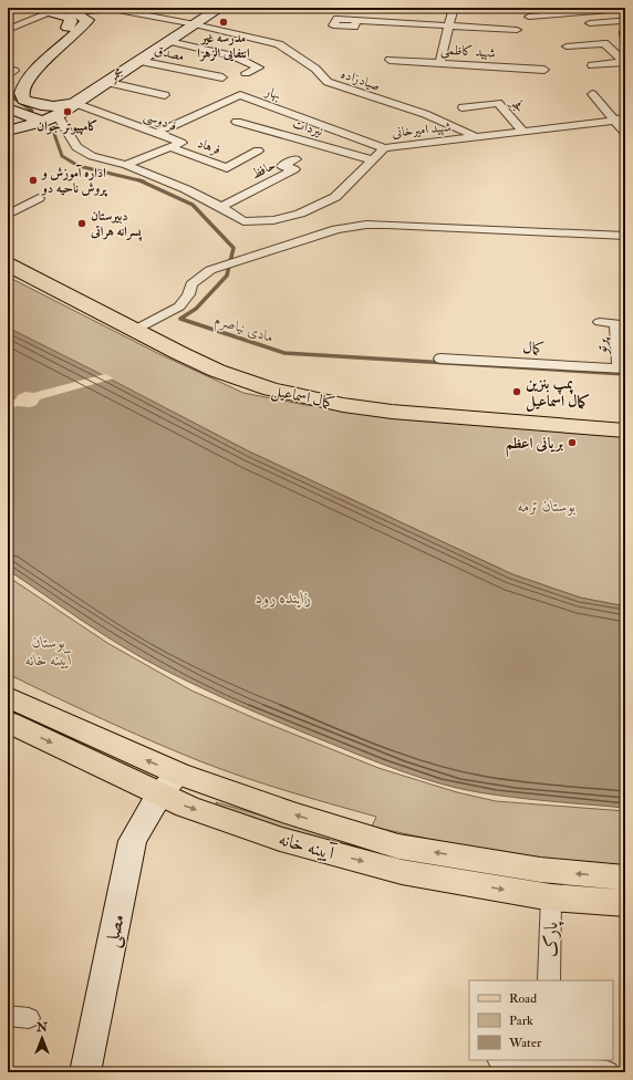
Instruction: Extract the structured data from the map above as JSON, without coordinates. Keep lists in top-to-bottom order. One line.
{"streets":{"main road":["کمال اسماعیل","آیینه خانه"],"street":["شهید کاظمی","مصدق","مجمر","صیادزاده","بهار","فجر","فردوسی","نیردات","شهید امیرخانی","فرهاد","حافظ","پرتو","کمال","مصلی","پارک"]},"crossings":[["مصدق","مجمر"],["مجمر","صیادزاده"],["مجمر","فردوسی"],["صیادزاده","شهید امیرخانی"],["بهار","فردوسی"],["بهار","شهید امیرخانی"],["فجر","شهید امیرخانی"],["فردوسی","فرهاد"],["نیردات","شهید امیرخانی"],["شهید امیرخانی","حافظ"],["پرتو","کمال"],["آیینه خانه","مصلی"],["آیینه خانه","پارک"]],"water":["مادی نیاصرم","زاینده رود"],"parks":["بوستان ترمه","بوستان آیینه خانه"],"places":["مدرسه غیر انتفایی الزهرا","کامپیوتر جوان","اداره آموزش و پروش ناحیه دو","دبیرستان پسرانه هراتی","پمپ بنزین کمال اسماعیل","بریانی اعظم"],"legend":["Road","Park","Water"],"north":"top"}
